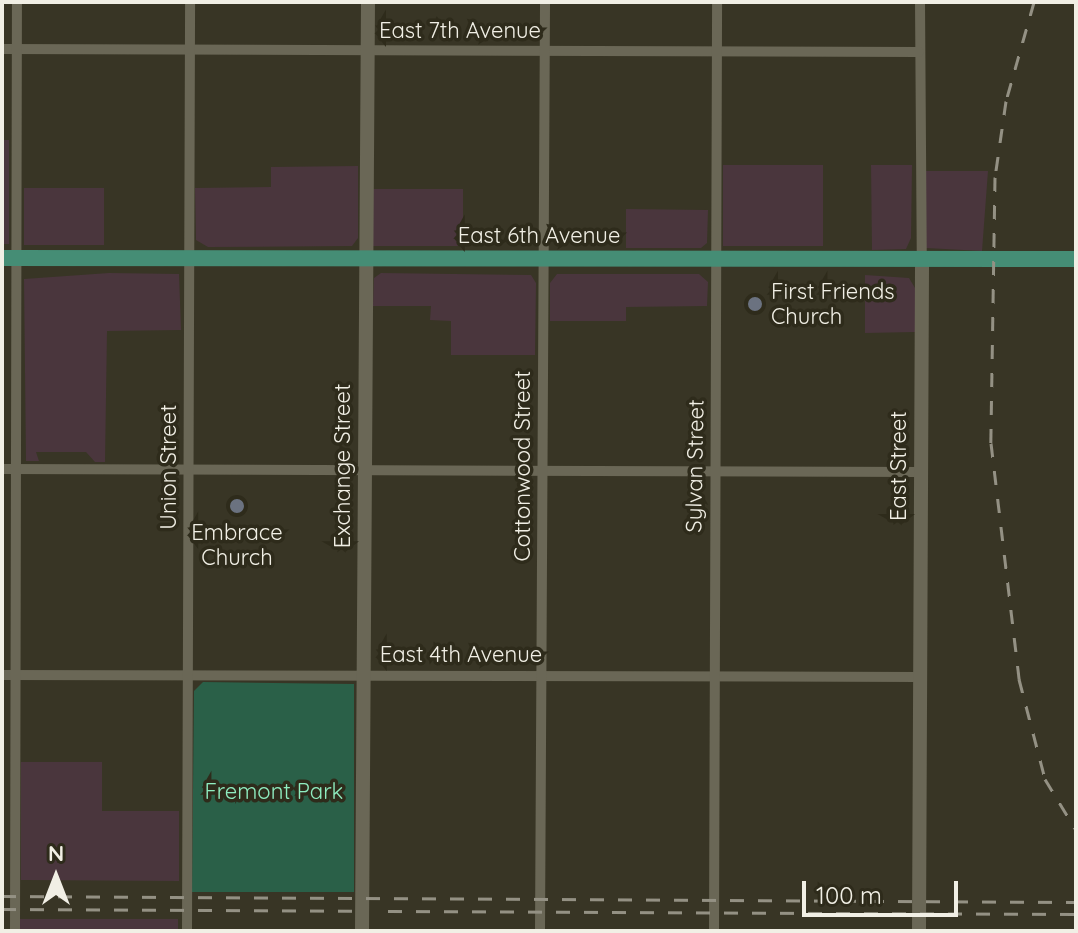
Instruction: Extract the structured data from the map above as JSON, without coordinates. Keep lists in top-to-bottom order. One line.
{"streets":{"main road":["East 6th Avenue"],"street":["East 7th Avenue","Exchange Street","Cottonwood Street","Sylvan Street","East Street","Union Street","East 4th Avenue"]},"crossings":[["East 7th Avenue","Exchange Street"],["East 7th Avenue","Cottonwood Street"],["East 7th Avenue","Sylvan Street"],["East 7th Avenue","East Street"],["East 7th Avenue","Union Street"],["East 6th Avenue","Exchange Street"],["East 6th Avenue","Cottonwood Street"],["East 6th Avenue","Sylvan Street"],["East 6th Avenue","East Street"],["East 6th Avenue","Union Street"],["Exchange Street","East 4th Avenue"],["Cottonwood Street","East 4th Avenue"],["Sylvan Street","East 4th Avenue"],["East Street","East 4th Avenue"],["Union Street","East 4th Avenue"]],"parks":["Fremont Park"],"places":["First Friends Church","Embrace Church"],"scale_bar":"100 m","north":"top"}
